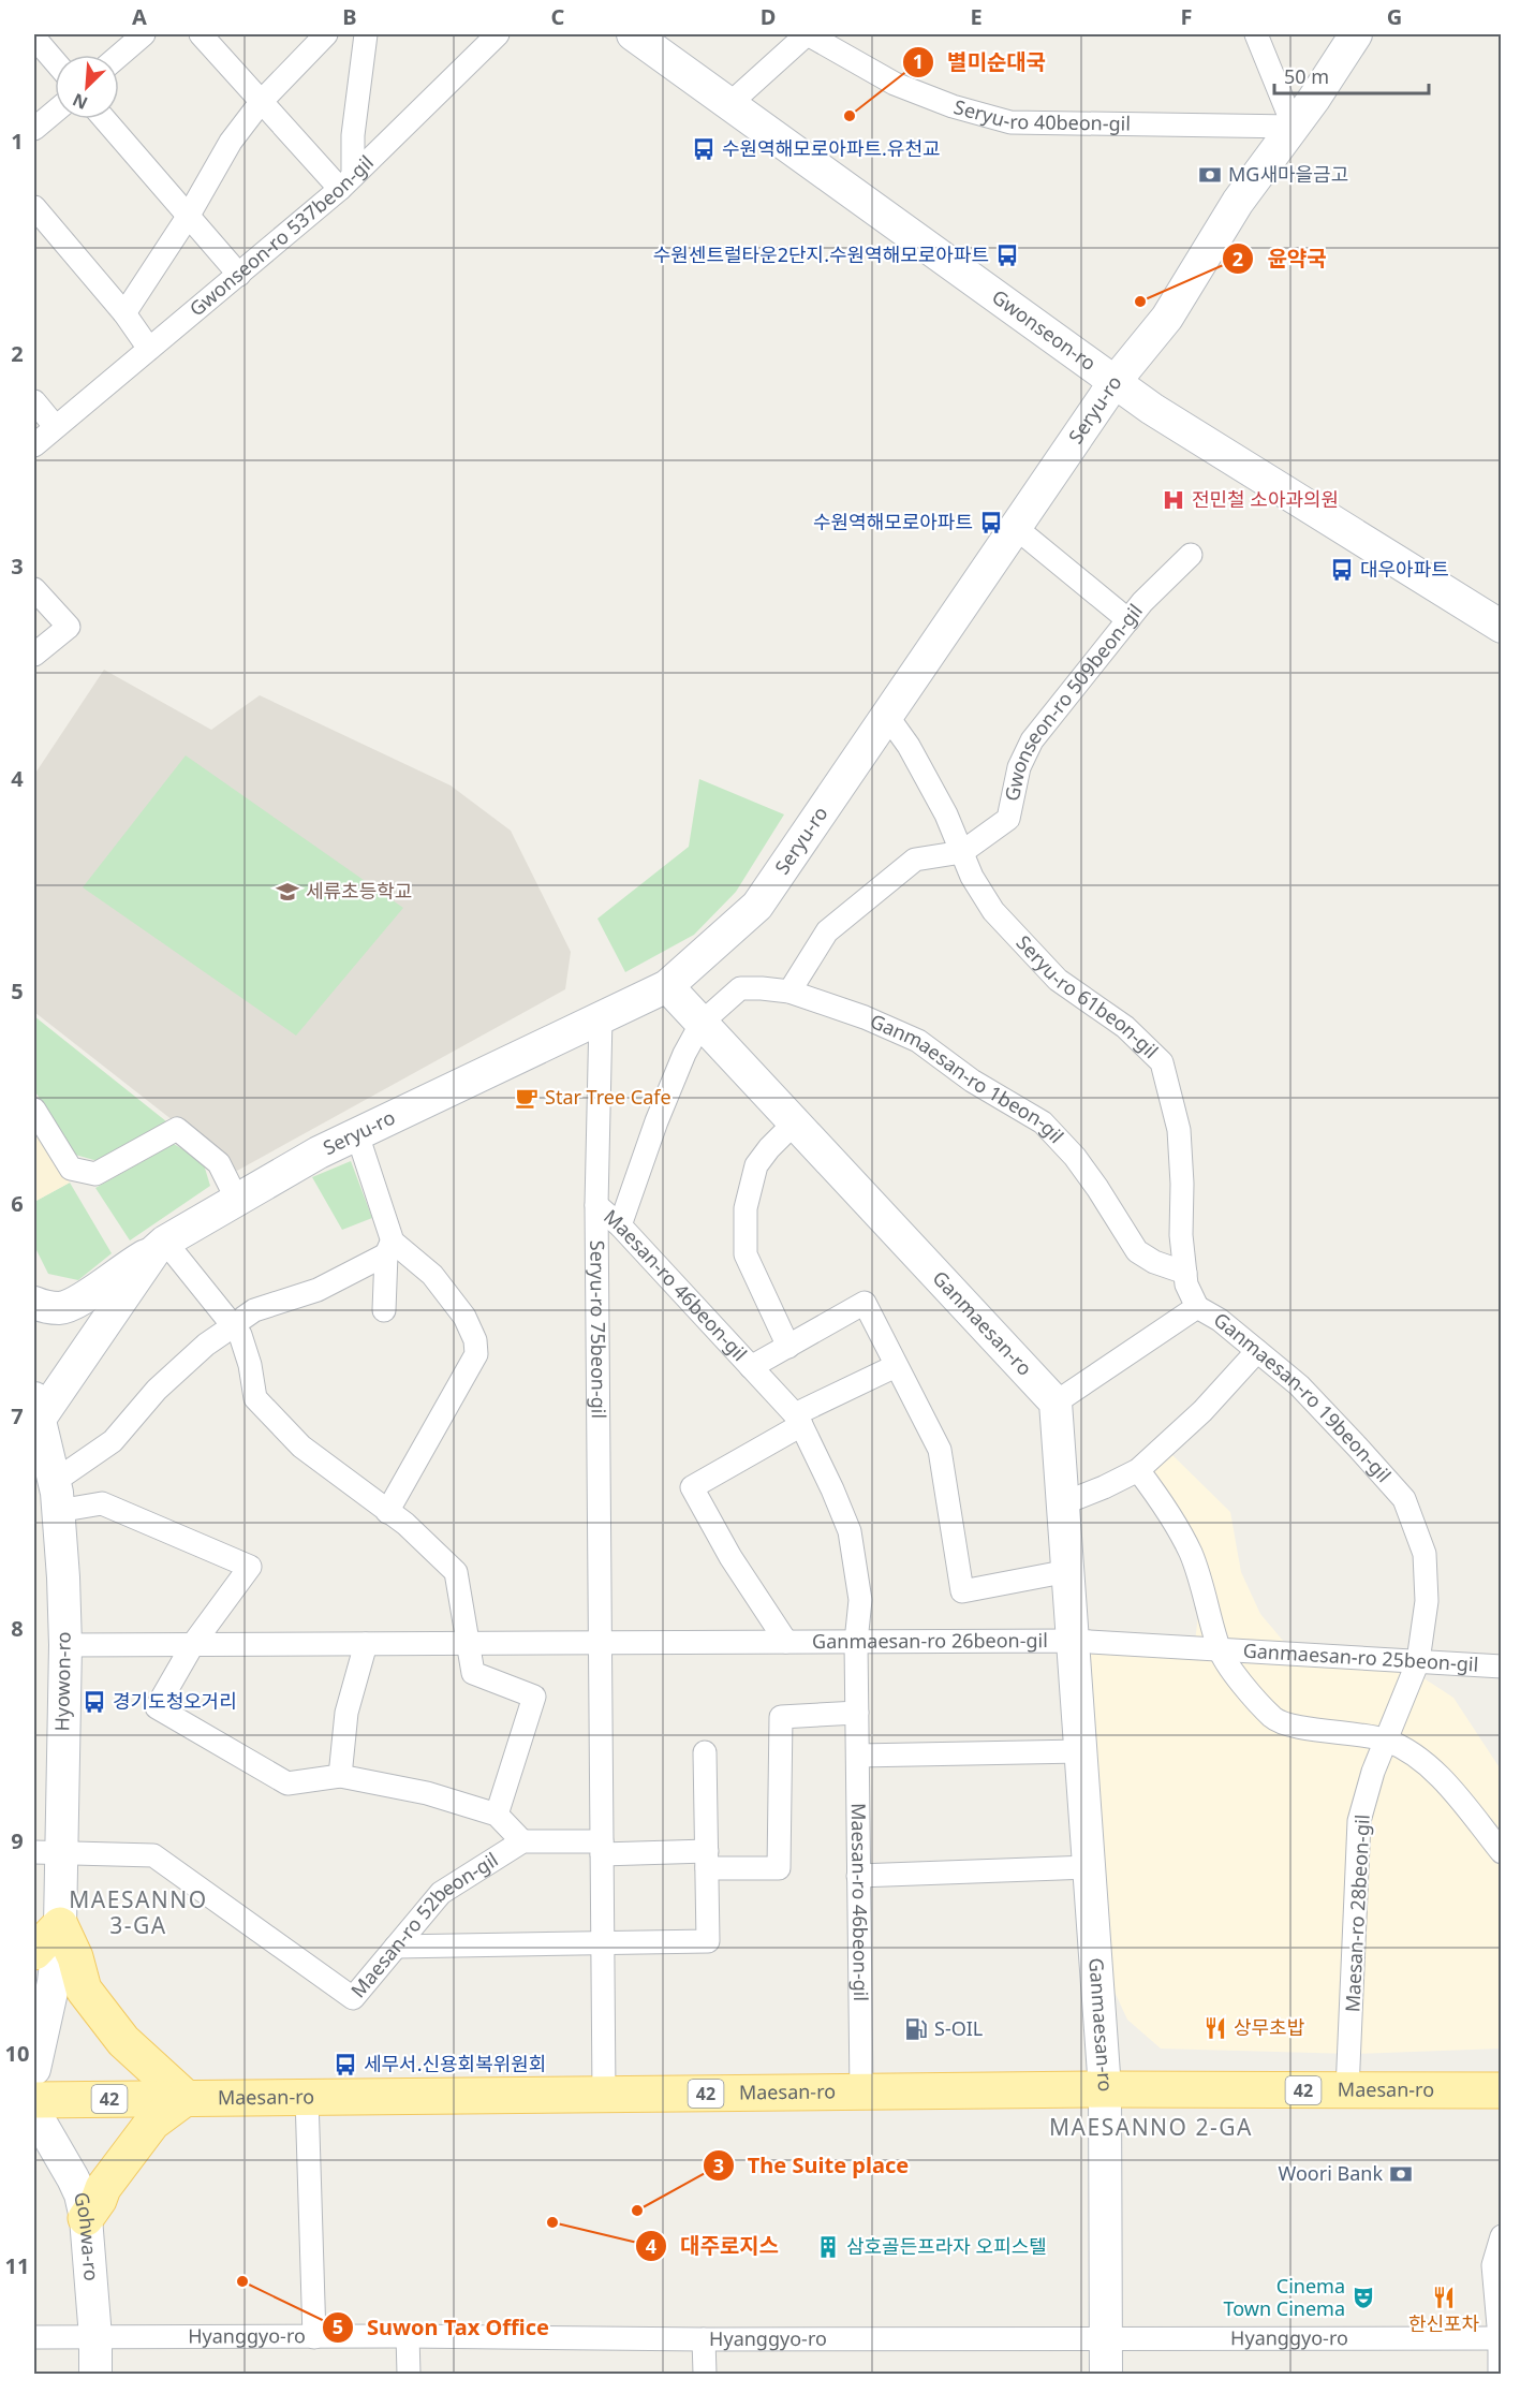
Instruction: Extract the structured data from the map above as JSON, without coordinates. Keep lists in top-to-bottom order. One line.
{"streets":{"main road":["42","Maesan-ro"],"street":["Seryu-ro 40beon-gil","Gwonseon-ro 537beon-gil","Gwonseon-ro","Seryu-ro","Gwonseon-ro 509beon-gil","Seryu-ro 61beon-gil","Ganmaesan-ro 1beon-gil","Maesan-ro 46beon-gil","Ganmaesan-ro","Seryu-ro 75beon-gil","Ganmaesan-ro 19beon-gil","Ganmaesan-ro 26beon-gil","Ganmaesan-ro 25beon-gil","Hyowon-ro","Maesan-ro 28beon-gil","Maesan-ro 52beon-gil","Gohwa-ro","Hyanggyo-ro"]},"crossings":[["Seryu-ro 40beon-gil","Seryu-ro"],["Gwonseon-ro","Seryu-ro"],["Seryu-ro","Seryu-ro 61beon-gil"],["Seryu-ro","Ganmaesan-ro"],["Seryu-ro","Seryu-ro 75beon-gil"],["Seryu-ro","Hyowon-ro"],["Gwonseon-ro 509beon-gil","Seryu-ro 61beon-gil"],["Seryu-ro 61beon-gil","Ganmaesan-ro 1beon-gil"],["Seryu-ro 61beon-gil","Ganmaesan-ro 19beon-gil"],["Ganmaesan-ro 1beon-gil","Ganmaesan-ro"],["Maesan-ro 46beon-gil","Seryu-ro 75beon-gil"],["Maesan-ro 46beon-gil","Ganmaesan-ro 26beon-gil"],["Maesan-ro 46beon-gil","Maesan-ro"],["Ganmaesan-ro","Ganmaesan-ro 19beon-gil"],["Ganmaesan-ro","Ganmaesan-ro 26beon-gil"],["Ganmaesan-ro","Ganmaesan-ro 25beon-gil"],["Ganmaesan-ro","Maesan-ro"],["Ganmaesan-ro","Hyanggyo-ro"],["Seryu-ro 75beon-gil","Ganmaesan-ro 26beon-gil"],["Ganmaesan-ro 19beon-gil","Ganmaesan-ro 25beon-gil"],["Ganmaesan-ro 19beon-gil","Maesan-ro 28beon-gil"],["Ganmaesan-ro 26beon-gil","Ganmaesan-ro 25beon-gil"],["Ganmaesan-ro 26beon-gil","Hyowon-ro"],["Ganmaesan-ro 25beon-gil","Maesan-ro 28beon-gil"],["Hyowon-ro","Maesan-ro 52beon-gil"],["Maesan-ro 28beon-gil","Maesan-ro"],["Gohwa-ro","Hyanggyo-ro"]],"districts":["MAESANNO 3-GA","MAESANNO 2-GA"],"places":{"other":["별미순대국","윤약국","The Suite place","대주로지스","Suwon Tax Office"],"bus stop":["수원역해모로아파트.유천교","수원센트럴타운2단지.수원역해모로아파트","수원역해모로아파트","대우아파트","경기도청오거리","세무서.신용회복위원회"],"bank":["MG새마을금고","Woori Bank"],"hospital":["전민철 소아과의원"],"school or university":["세류초등학교"],"cafe":["Star Tree Cafe"],"restaurant":["상무초밥","한신포차"],"fuel station":["S-OIL"],"building":["삼호골든프라자 오피스텔"],"theatre":["Cinema Town Cinema"]},"scale_bar":"50 m","north":"bottom left","grid":{"columns":["A","B","C","D","E","F","G"],"rows":["1","2","3","4","5","6","7","8","9","10","11"]}}
